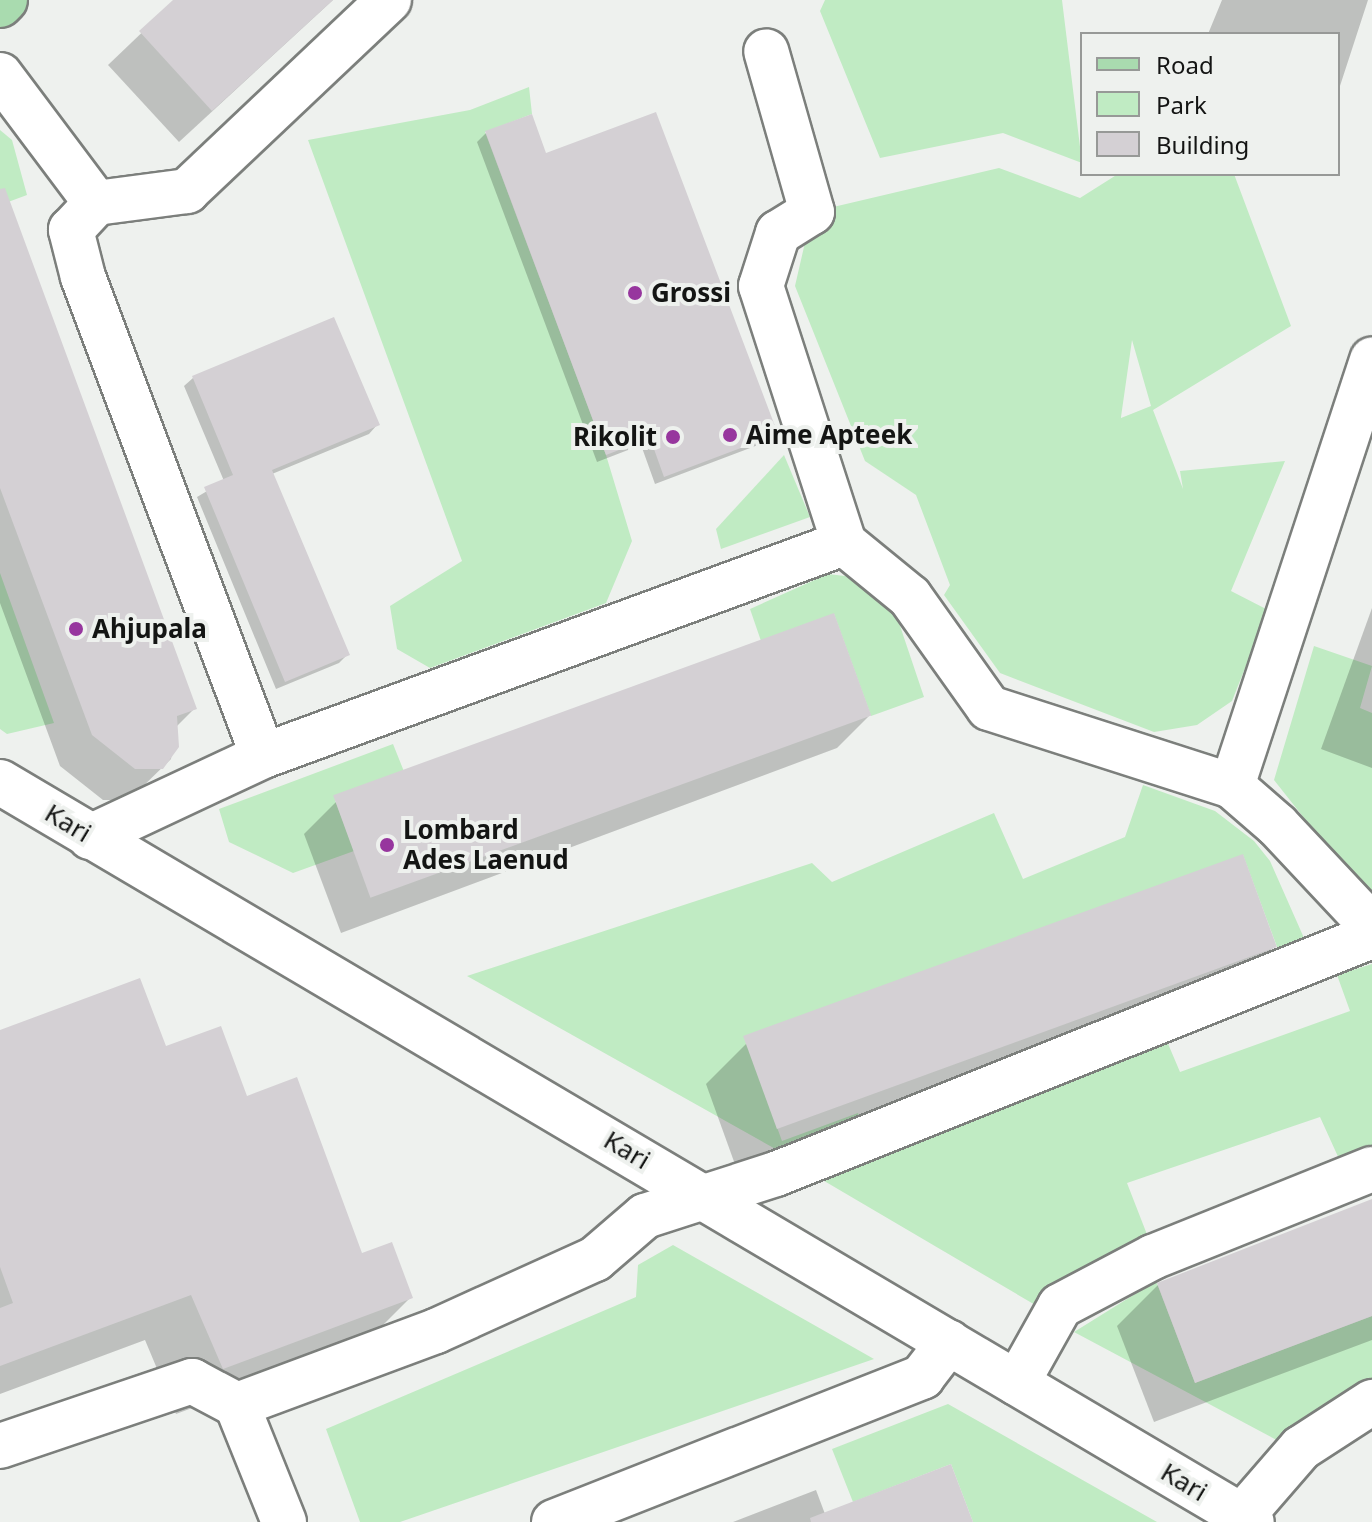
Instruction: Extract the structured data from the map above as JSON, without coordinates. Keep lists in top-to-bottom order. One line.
{"streets":{"street":["Kari"]},"places":["Grossi","Aime Apteek","Rikolit","Ahjupala","Lombard Ades Laenud"],"legend":["Road","Park","Building"]}
